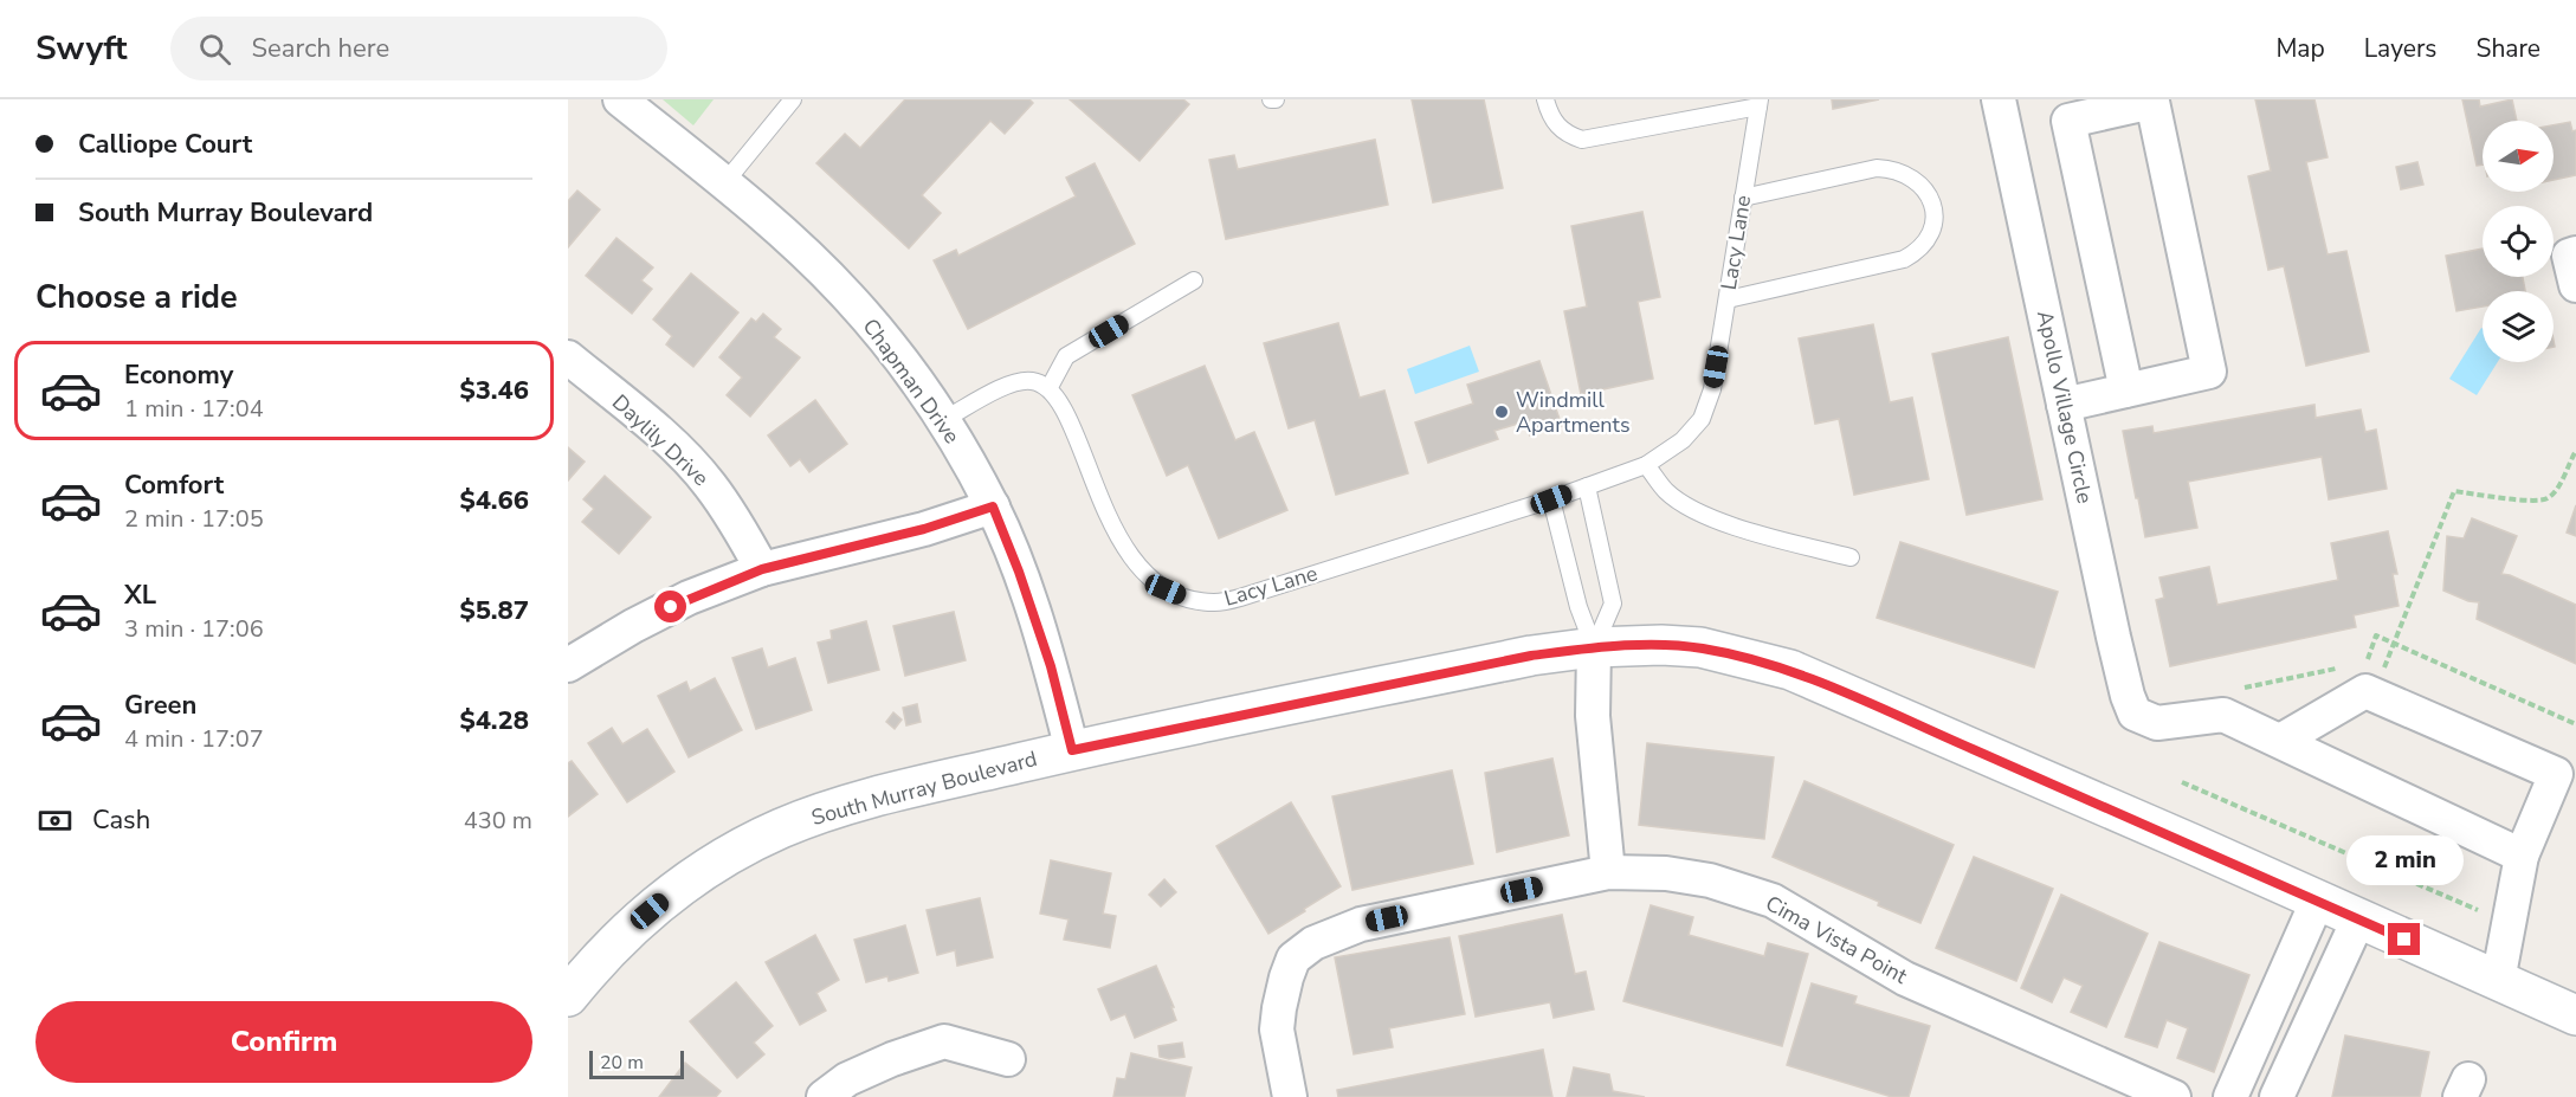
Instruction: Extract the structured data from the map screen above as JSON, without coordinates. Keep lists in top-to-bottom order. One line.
{"streets":{"main road":["South Murray Boulevard"],"street":["Chapman Drive","Apollo Village Circle","Daylily Drive","Cima Vista Point"],"lane":["Lacy Lane"]},"crossings":[["Chapman Drive","South Murray Boulevard"]],"places":["Windmill Apartments"],"scale_bar":"20 m","north":"right","page":{"header":"Swyft","search":"Search here","nav":["Map","Layers","Share"],"banner":["Calliope Court","South Murray Boulevard"],"heading":"Choose a ride","list":[{"name":"Economy","note":"1 min · 17:04","value":"$3.46"},{"name":"Comfort","note":"2 min · 17:05","value":"$4.66"},{"name":"XL","note":"3 min · 17:06","value":"$5.87"},{"name":"Green","note":"4 min · 17:07","value":"$4.28"}],"pay":["Cash","430 m"],"bubble":"2 min","buttons":"Confirm","scale":"20 m"}}
